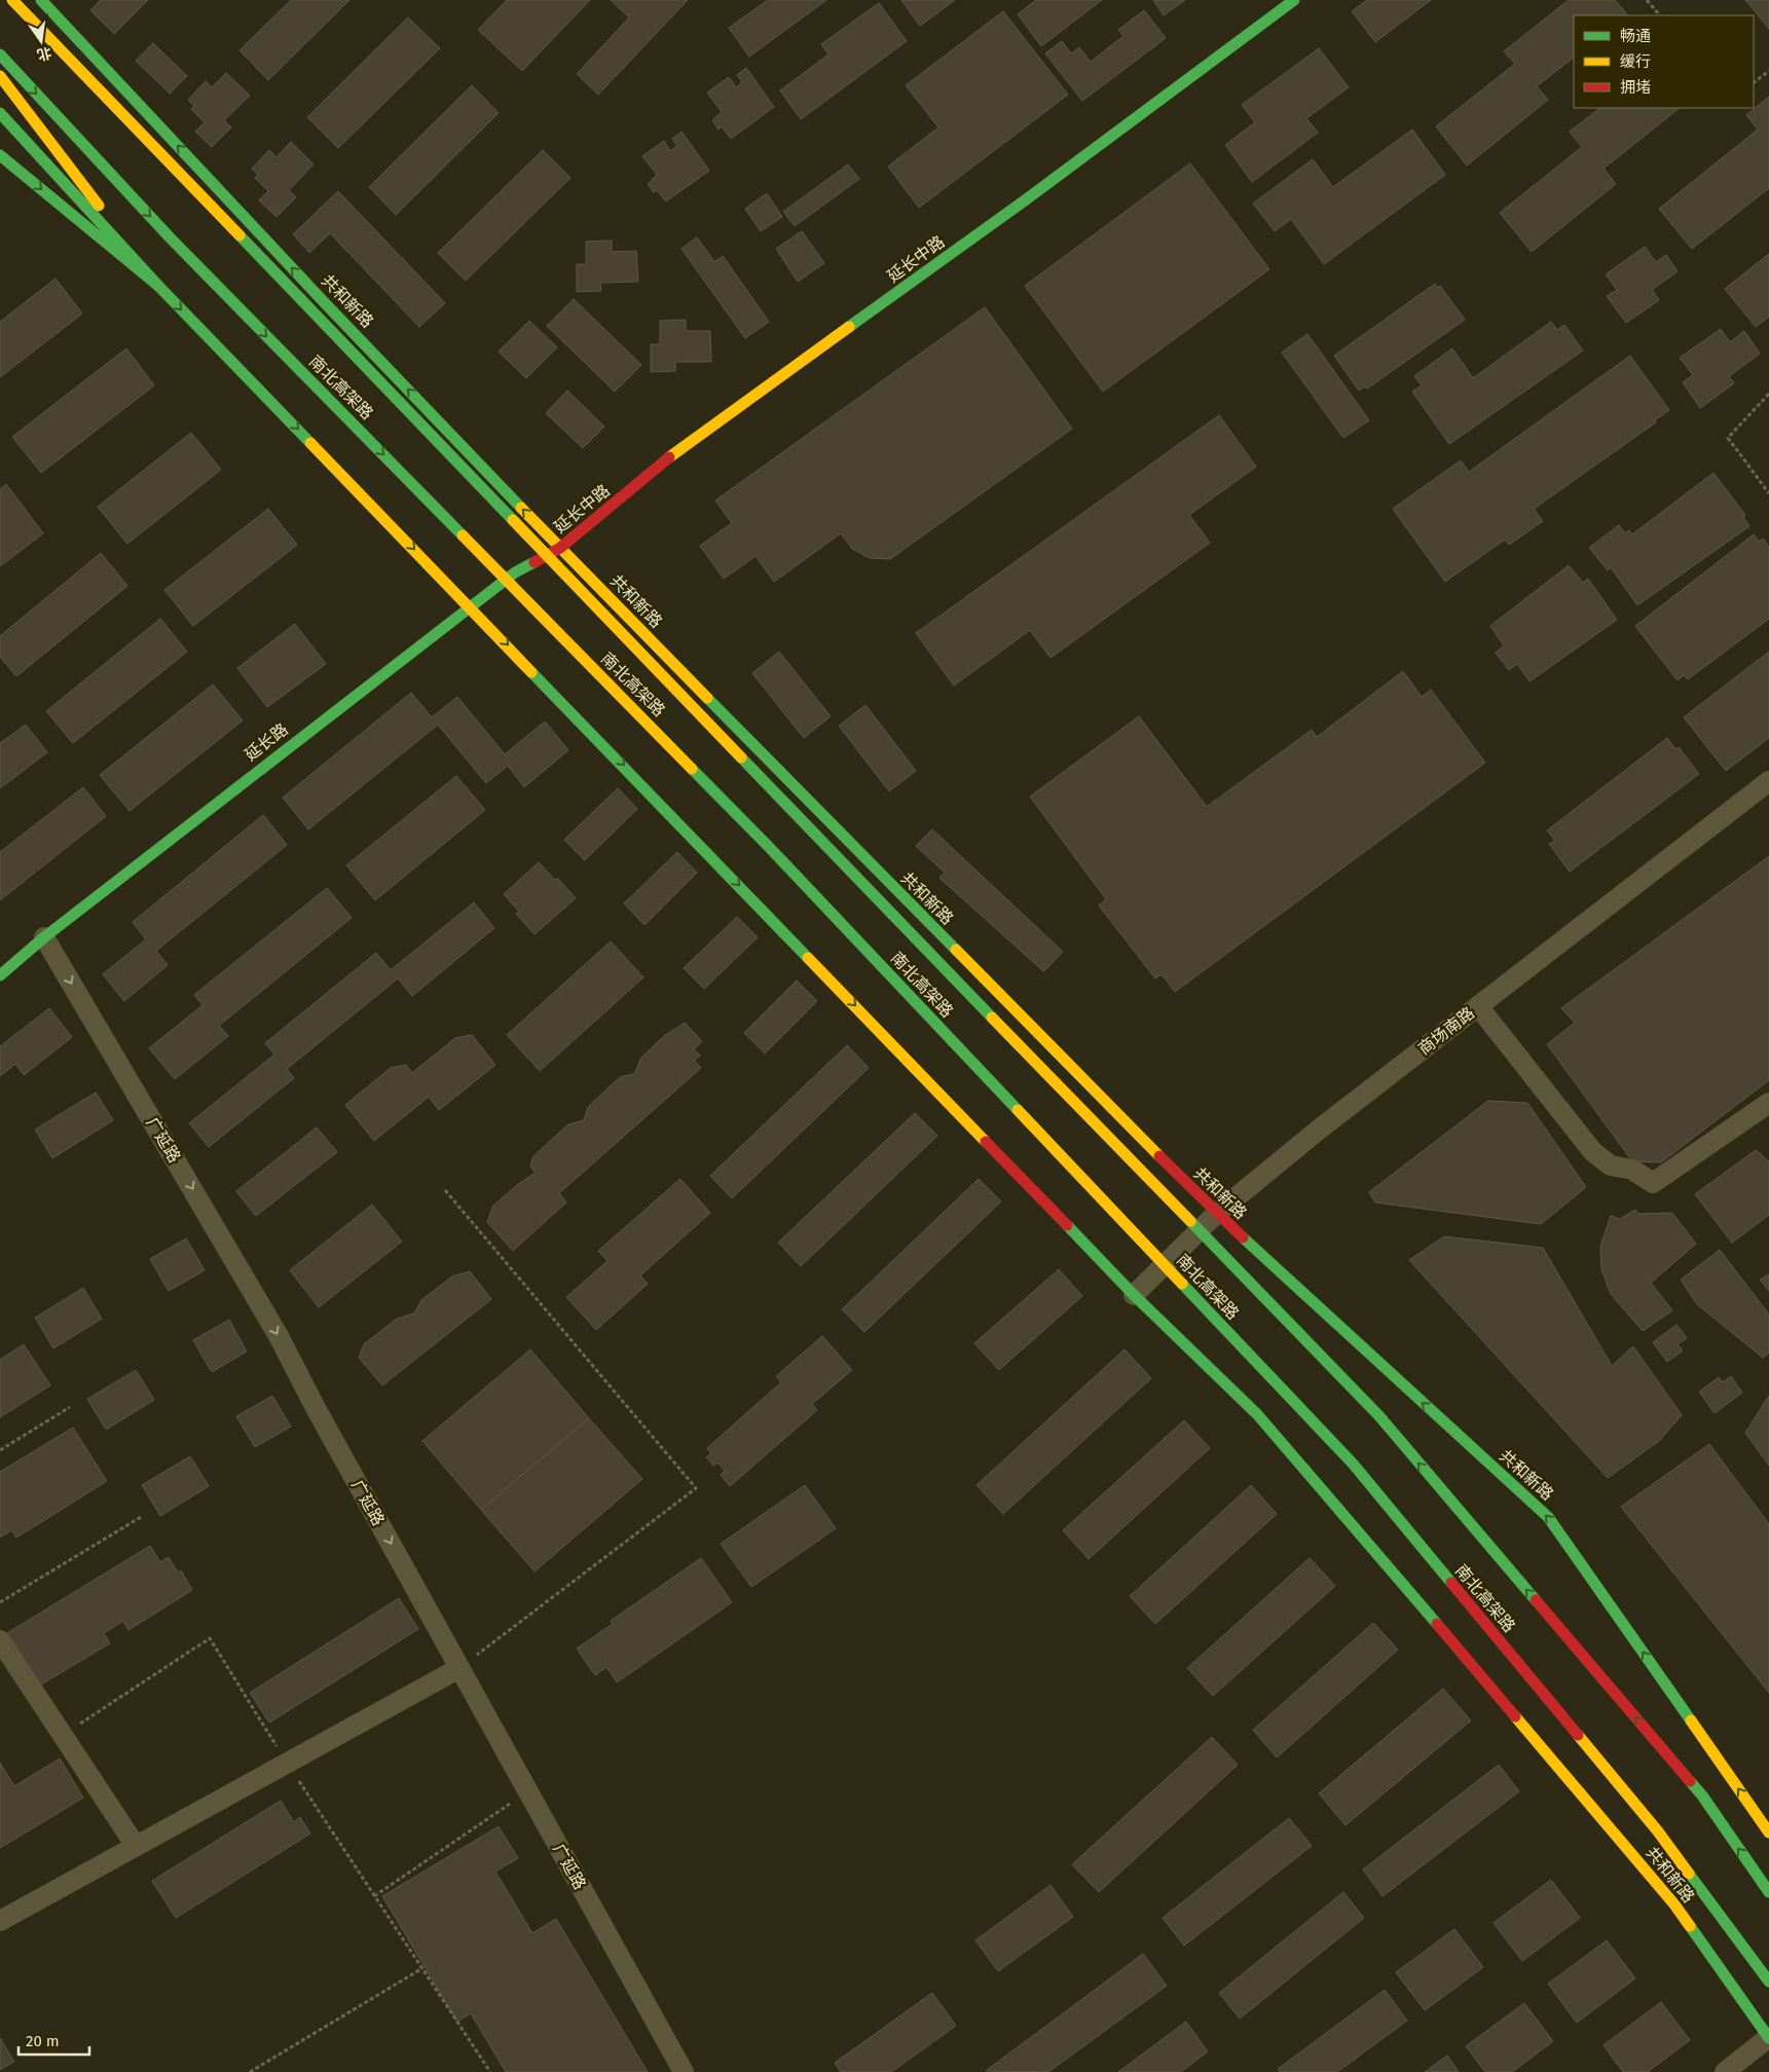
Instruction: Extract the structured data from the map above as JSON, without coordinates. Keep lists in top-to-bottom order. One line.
{"streets":{"main road":["延长中路","共和新路","南北高架路","延长路"],"street":["商场南路","广延路"]},"crossings":[["延长中路","共和新路"],["延长中路","延长路"],["共和新路","延长路"],["共和新路","商场南路"],["延长路","广延路"]],"one_way":["广延路"],"legend":["畅通","缓行","拥堵"],"scale_bar":"20 m","north":"bottom"}
